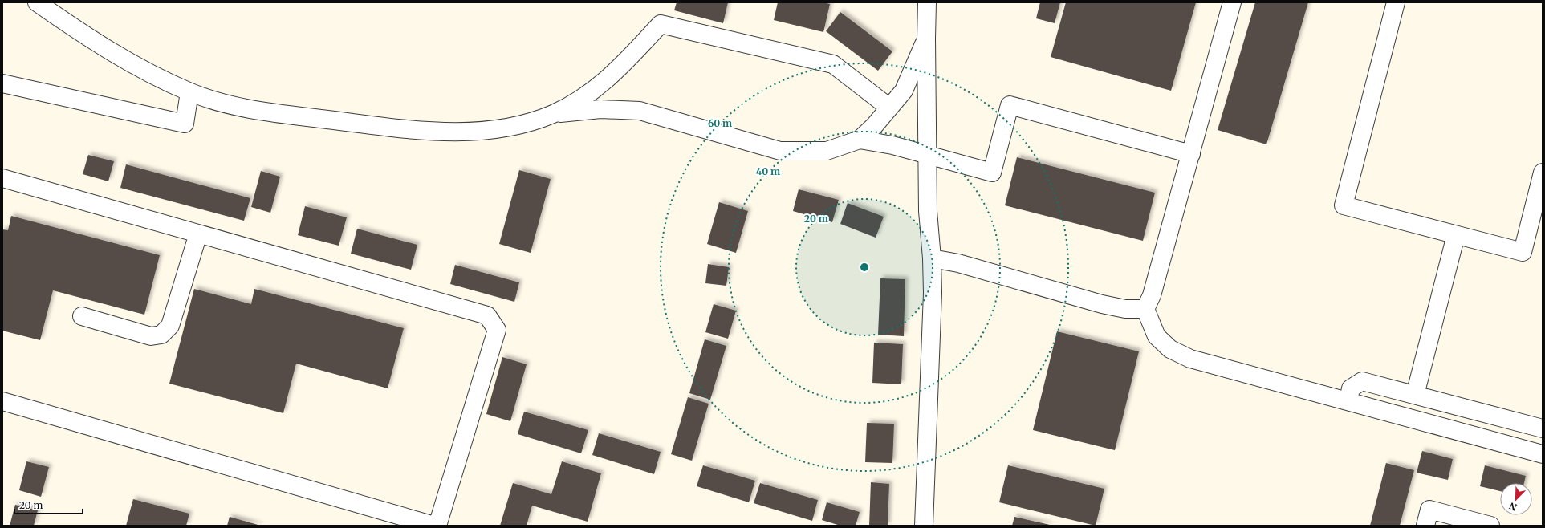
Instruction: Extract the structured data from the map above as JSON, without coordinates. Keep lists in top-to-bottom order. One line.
{"scale_bar":"20 m","north":"bottom left","rings":["60 m","40 m","20 m"]}
